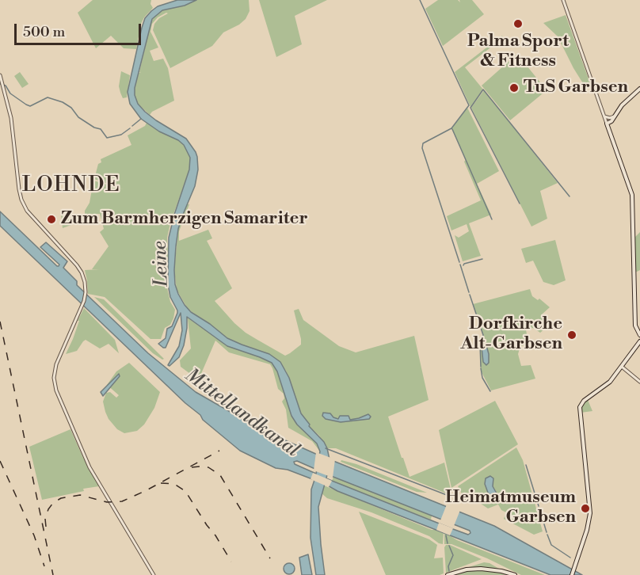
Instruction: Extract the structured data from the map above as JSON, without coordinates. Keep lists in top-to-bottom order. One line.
{"districts":["LOHNDE"],"water":["Leine","Mittellandkanal"],"places":["Palma Sport & Fitness","TuS Garbsen","Zum Barmherzigen Samariter","Dorfkirche Alt-Garbsen","Heimatmuseum Garbsen"],"scale_bar":"500 m"}
